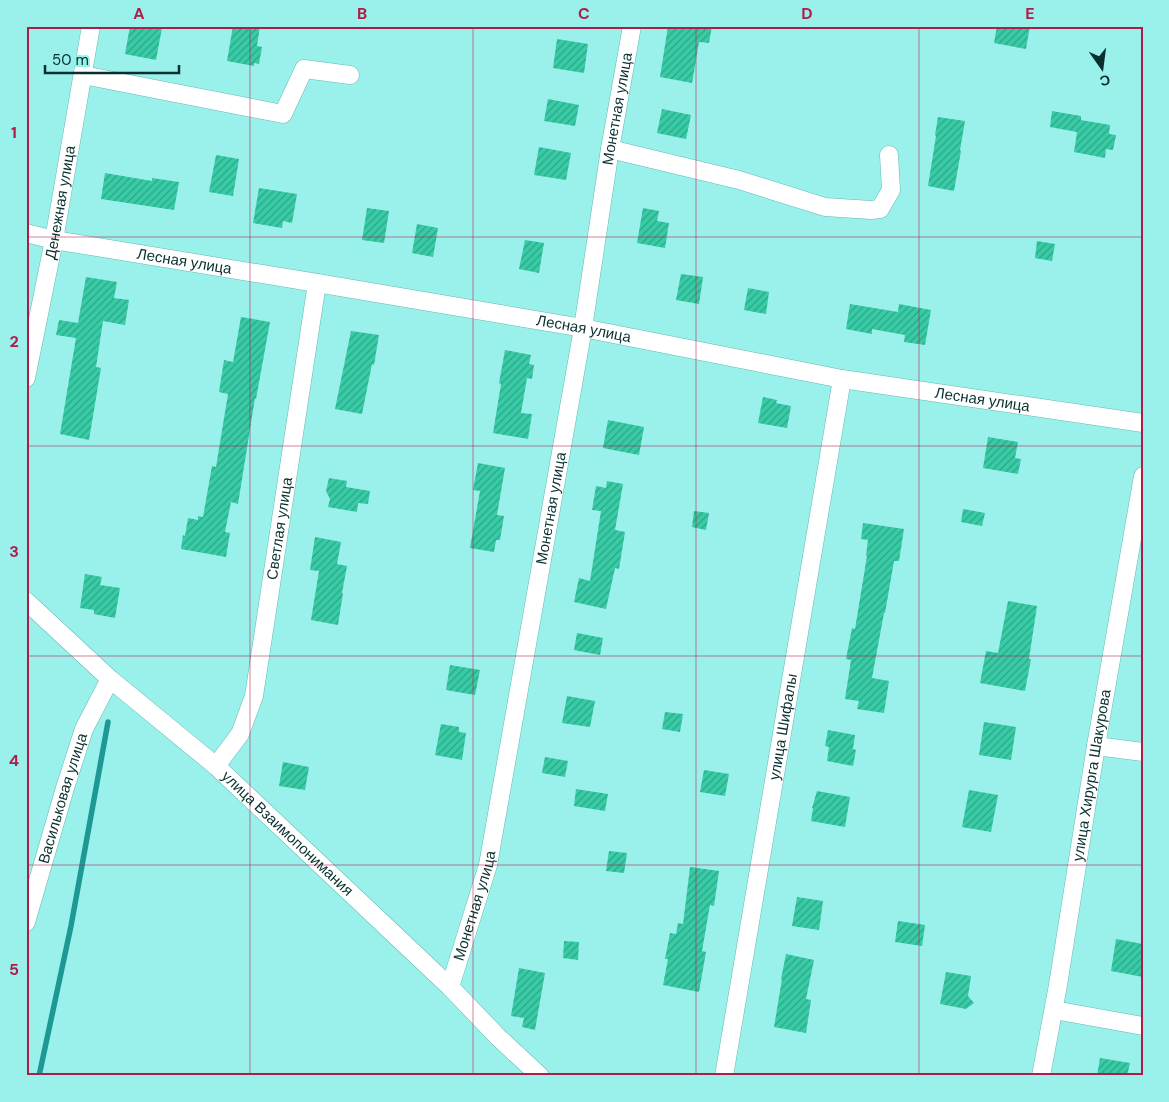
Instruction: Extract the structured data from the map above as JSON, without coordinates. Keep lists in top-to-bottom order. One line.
{"streets":{"street":["Монетная улица","Денежная улица","Лесная улица","Светлая улица","улица Шифалы","улица Хирурга Шакурова","Васильковая улица","улица Взаимопонимания"]},"crossings":[["Монетная улица","Лесная улица"],["Монетная улица","улица Взаимопонимания"],["Денежная улица","Лесная улица"],["Лесная улица","Светлая улица"],["Лесная улица","улица Шифалы"],["Светлая улица","улица Взаимопонимания"],["Васильковая улица","улица Взаимопонимания"]],"scale_bar":"50 m","north":"bottom","grid":{"columns":["A","B","C","D","E"],"rows":["1","2","3","4","5"]}}
